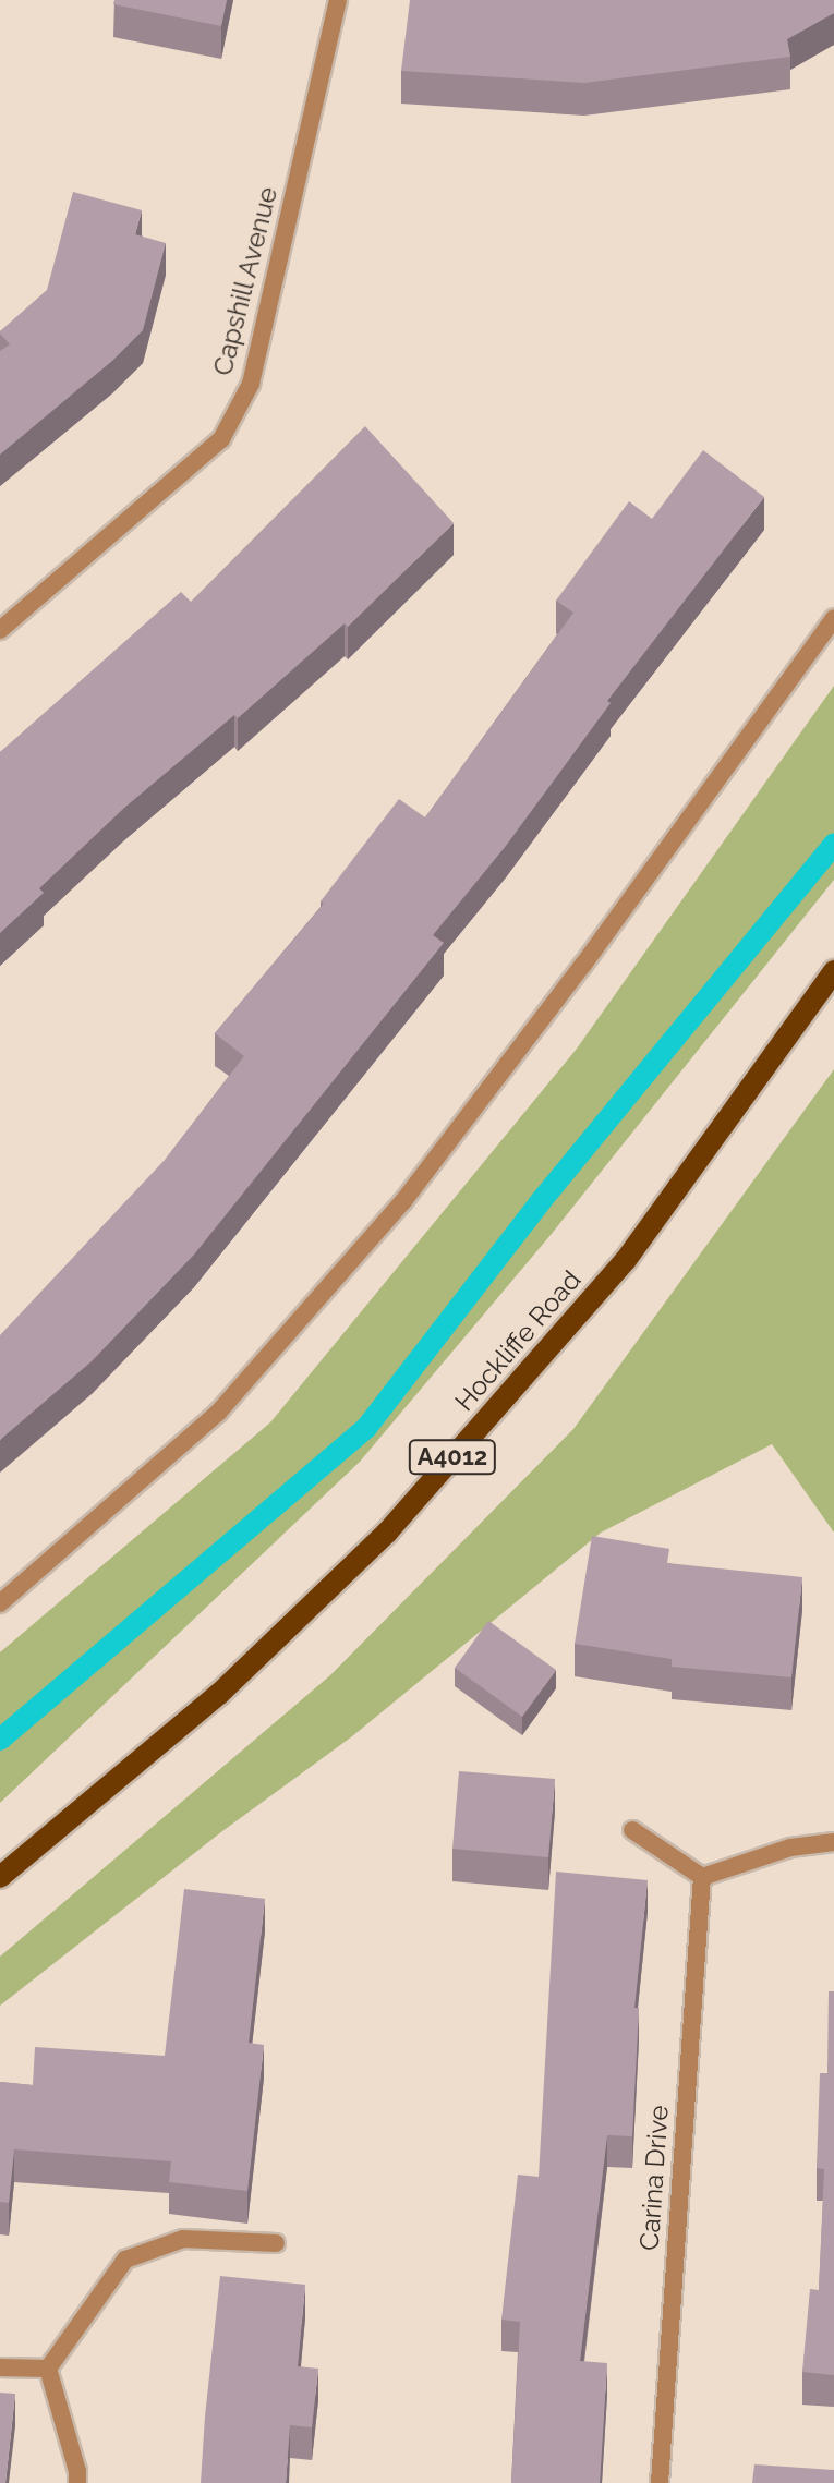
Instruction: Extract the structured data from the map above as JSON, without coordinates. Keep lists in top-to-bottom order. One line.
{"streets":{"main road":["Hockliffe Road","A4012"],"street":["Capshill Avenue","Carina Drive"]}}
